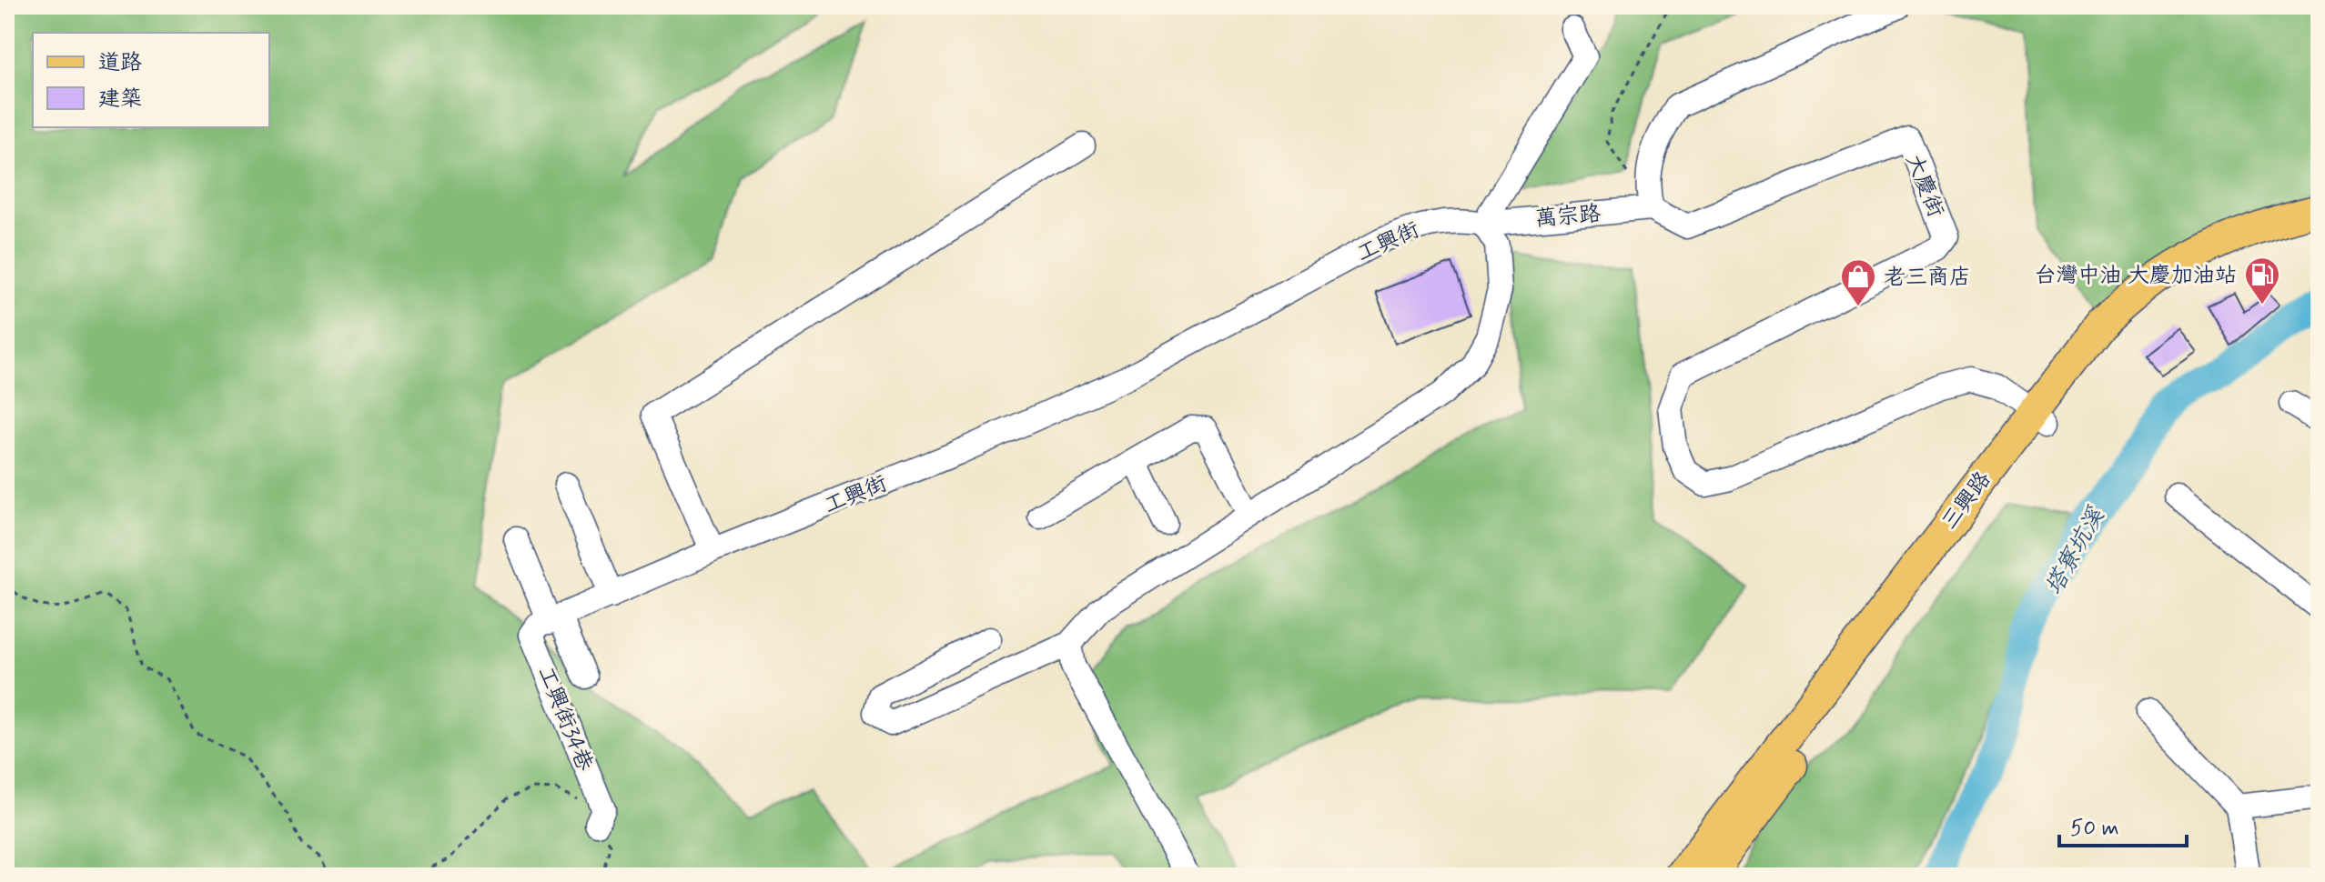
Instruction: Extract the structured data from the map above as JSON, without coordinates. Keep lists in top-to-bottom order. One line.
{"streets":{"main road":["三興路"],"street":["大慶街","萬宗路","工興街","工興街34巷"]},"crossings":[["大慶街","萬宗路"],["大慶街","三興路"],["萬宗路","工興街"],["工興街","工興街34巷"]],"water":["塔寮坑溪"],"places":{"fuel station":["台灣中油 大慶加油站"],"shop":["老三商店"]},"legend":["道路","建築"],"scale_bar":"50 m"}
